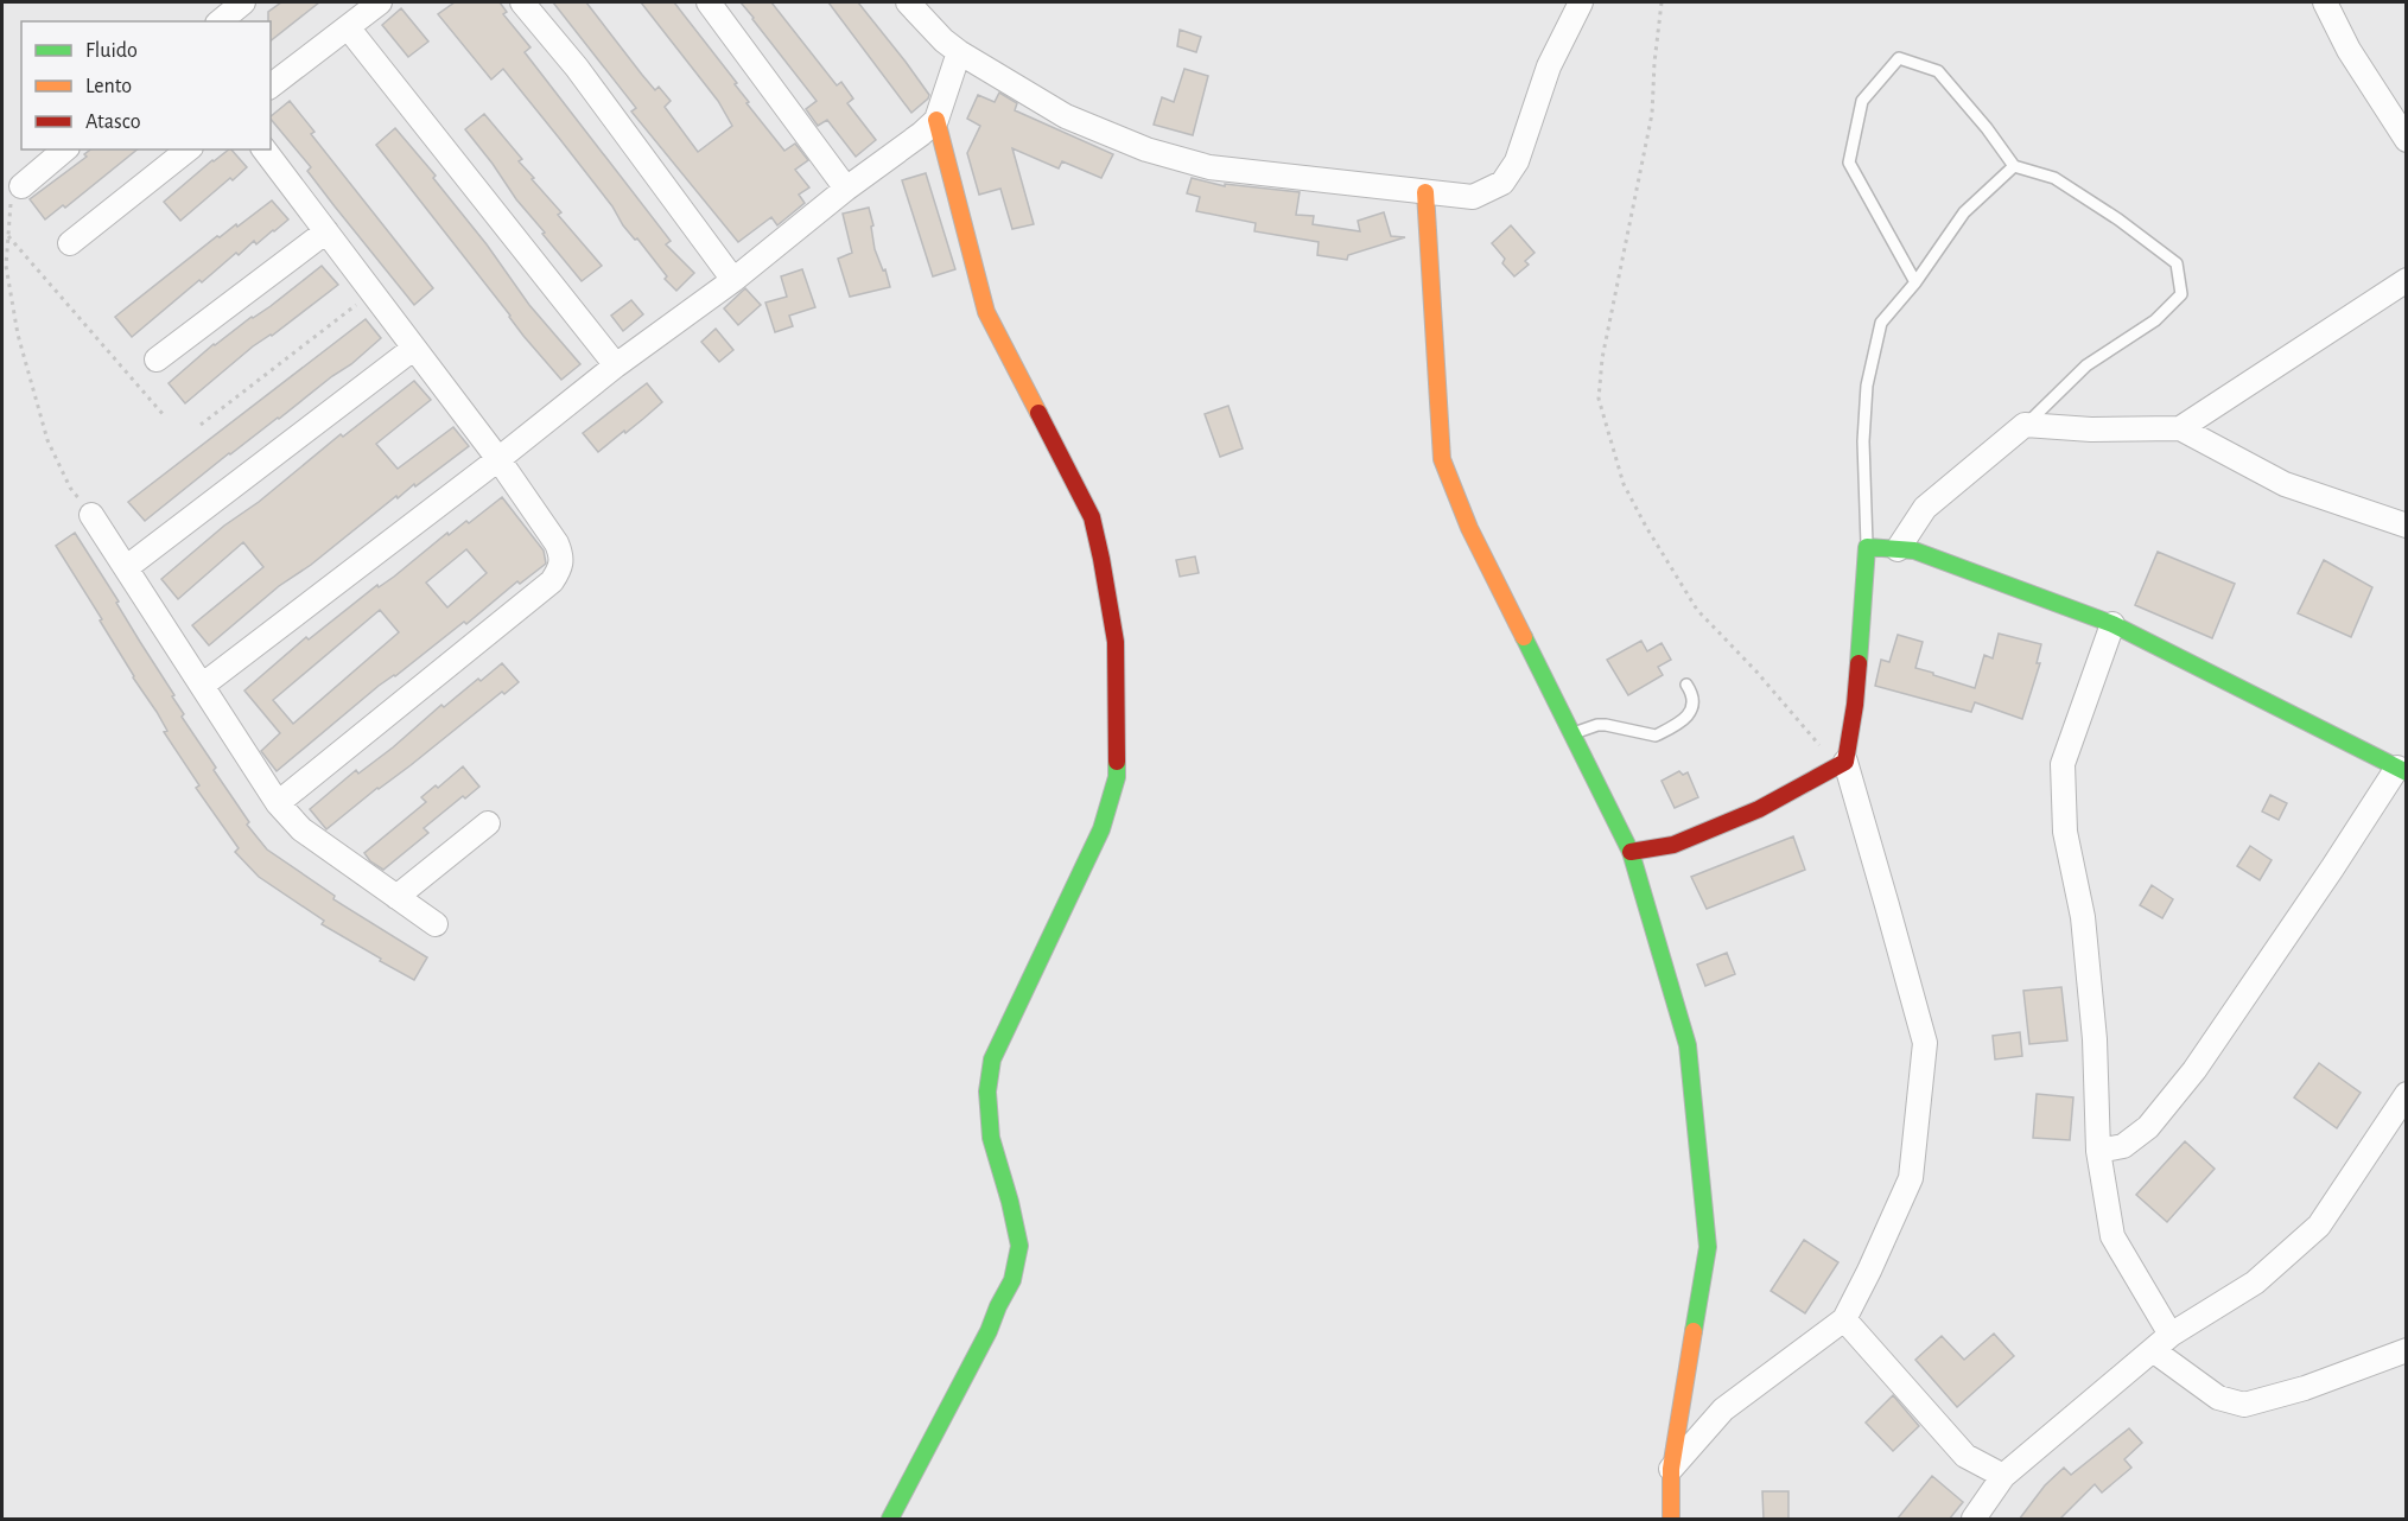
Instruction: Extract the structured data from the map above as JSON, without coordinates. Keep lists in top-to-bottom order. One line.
{"legend":["Fluido","Lento","Atasco"]}
